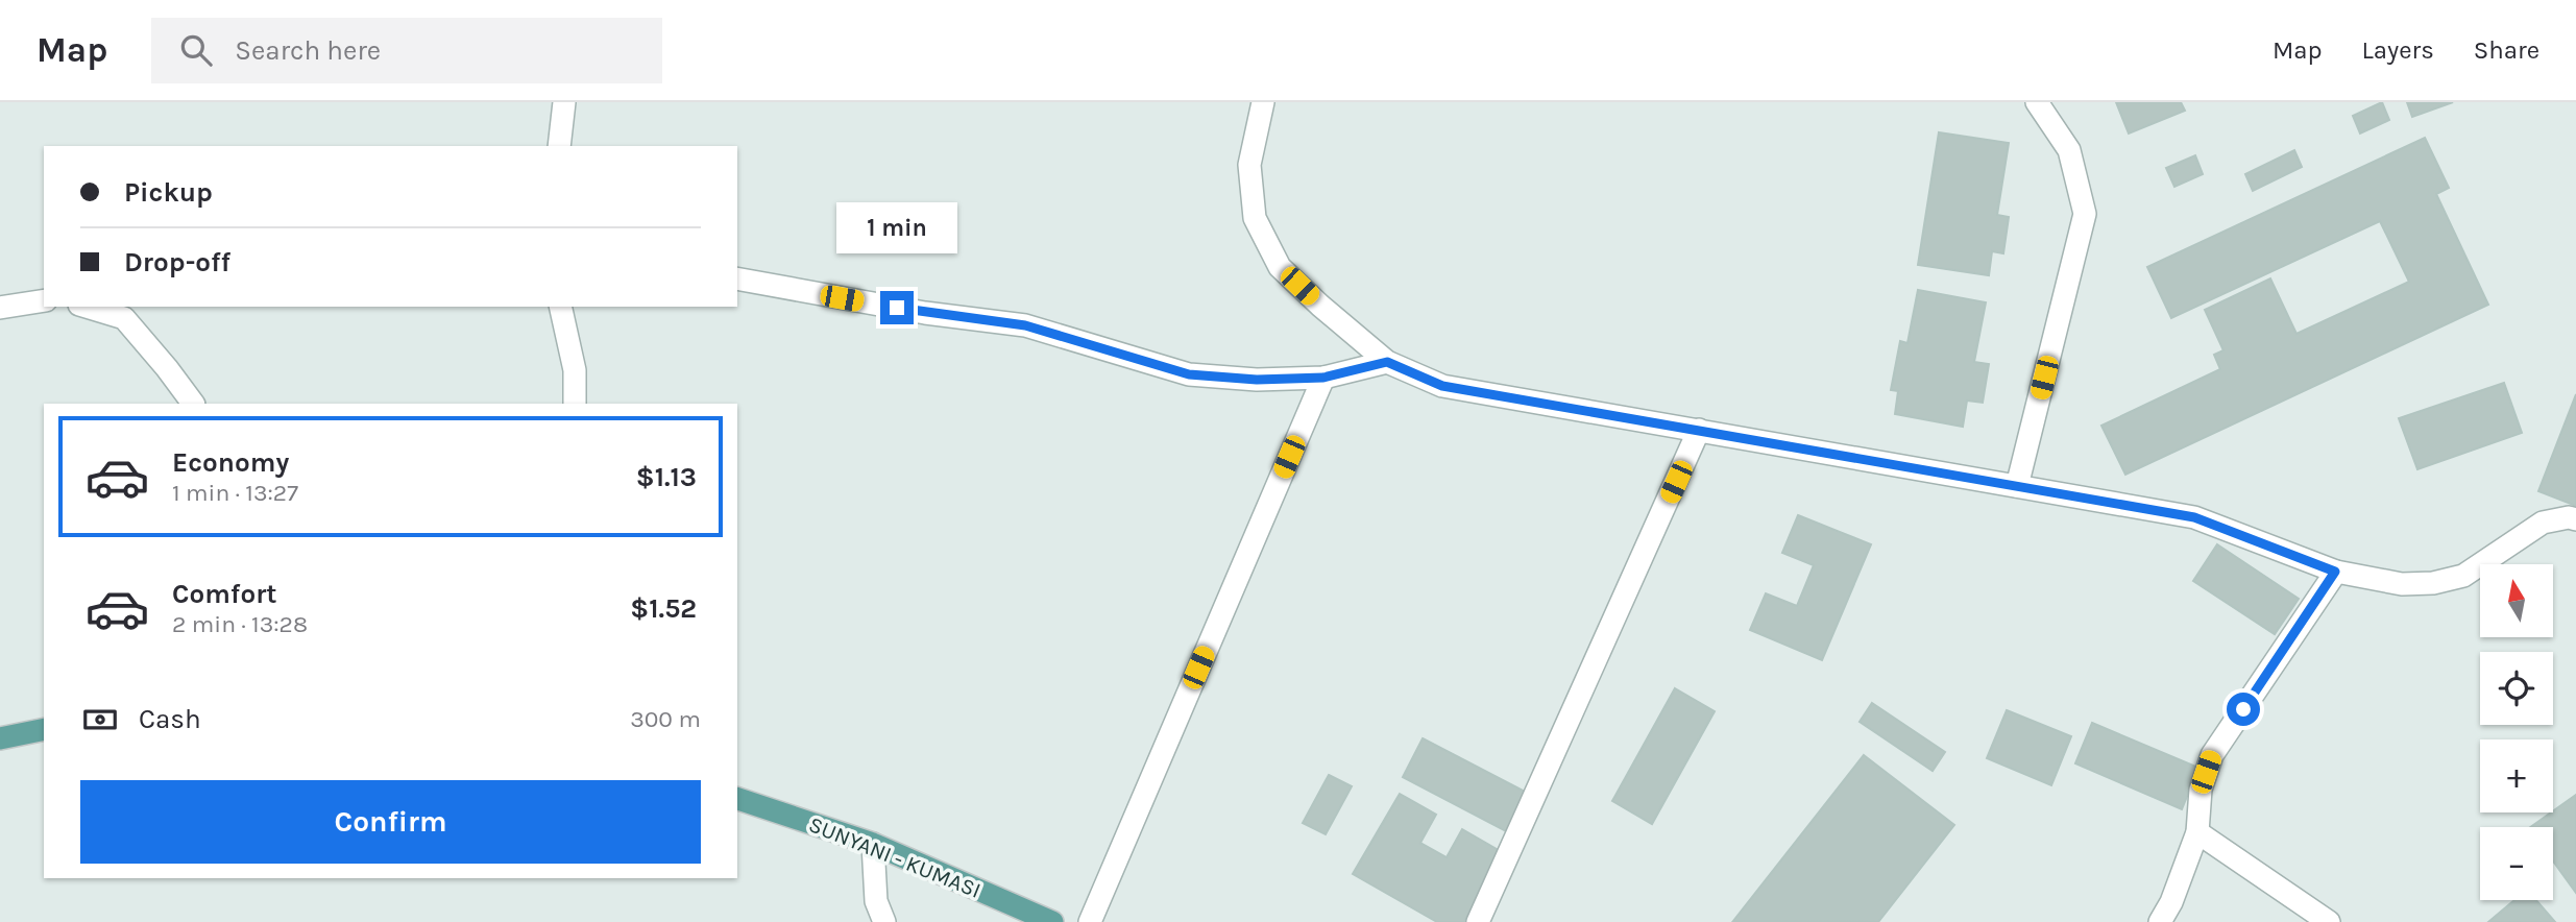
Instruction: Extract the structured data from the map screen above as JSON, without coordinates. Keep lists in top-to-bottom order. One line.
{"streets":{"main road":["SUNYANI - KUMASI"]},"north":"top","page":{"header":"Map","search":"Search here","nav":["Map","Layers","Share"],"banner":["Pickup","Drop-off"],"bubble":"1 min","list":[{"name":"Economy","note":"1 min · 13:27","value":"$1.13"},{"name":"Comfort","note":"2 min · 13:28","value":"$1.52"}],"map_buttons":["+","−"],"pay":["Cash","300 m"],"buttons":"Confirm"}}
